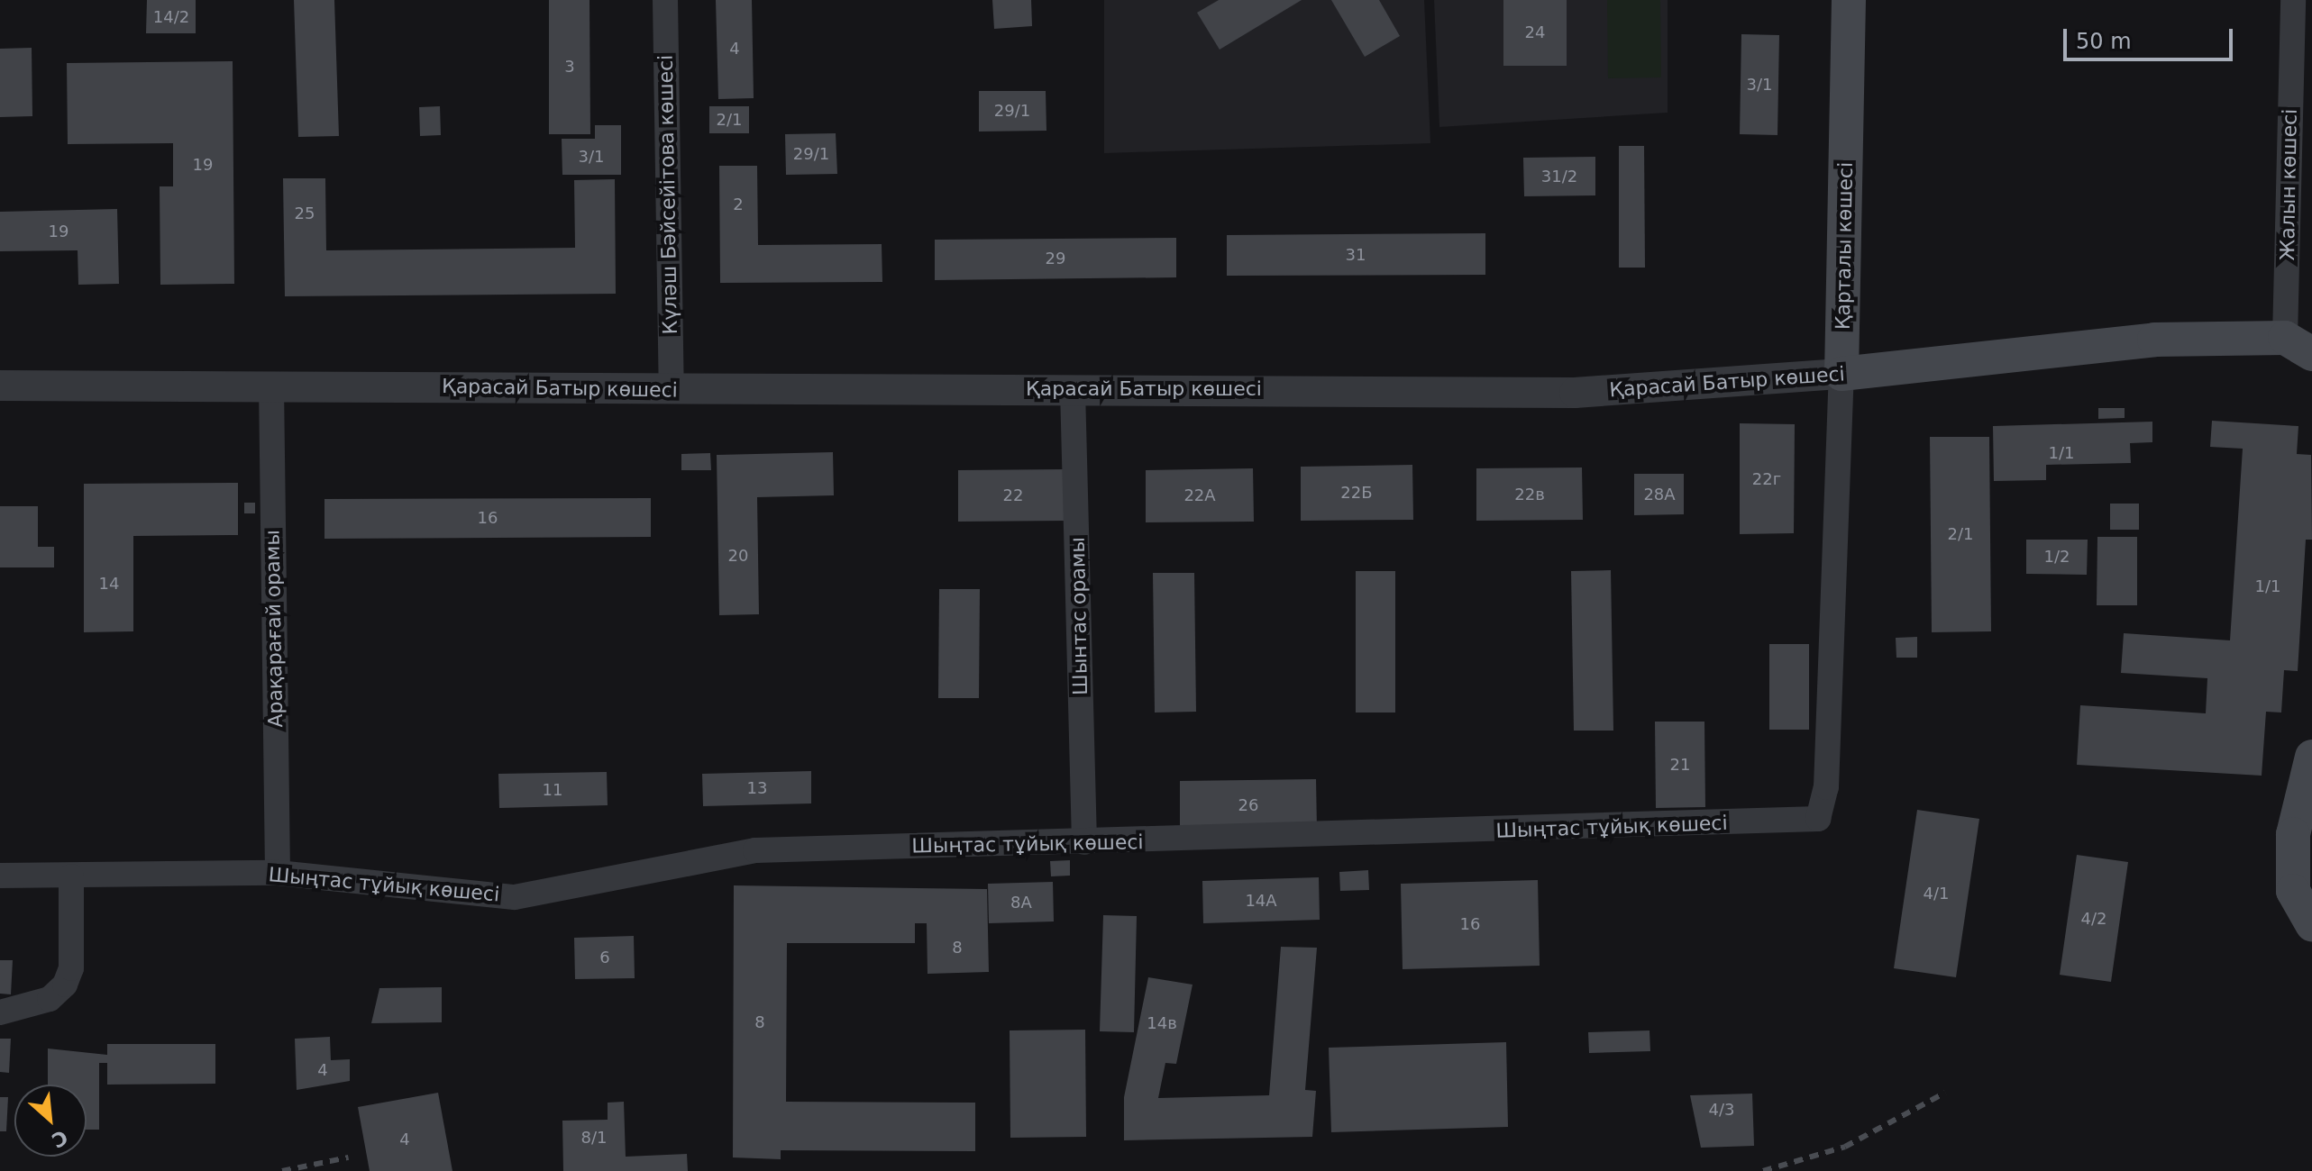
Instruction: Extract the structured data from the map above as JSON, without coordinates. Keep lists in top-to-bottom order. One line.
{"streets":{"main road":["Қарталы көшесі","Қарасай Батыр көшесі"],"street":["Жалын көшесі","Күләш Бәйсейітова көшесі","Шынтас орамы","Арақарағай орамы","Шыңтас тұйық көшесі"]},"crossings":[["Жалын көшесі","Қарасай Батыр көшесі"],["Күләш Бәйсейітова көшесі","Қарасай Батыр көшесі"],["Қарталы көшесі","Қарасай Батыр көшесі"],["Қарталы көшесі","Шыңтас тұйық көшесі"],["Қарасай Батыр көшесі","Шынтас орамы"],["Қарасай Батыр көшесі","Арақарағай орамы"],["Шынтас орамы","Шыңтас тұйық көшесі"],["Арақарағай орамы","Шыңтас тұйық көшесі"]],"house_numbers":["14/2","24","4","3","3/1","29/1","2/1","29/1","3/1","19","31/2","2","25","19","31","29","1/1","22г","22Б","22в","28А","22","22А","16","2/1","20","1/2","14","1/1","21","13","11","26","4/1","14А","8А","4/2","16","8","6","8","14в","4","4/3","8/1","4"],"scale_bar":"50 m","north":"bottom right"}
